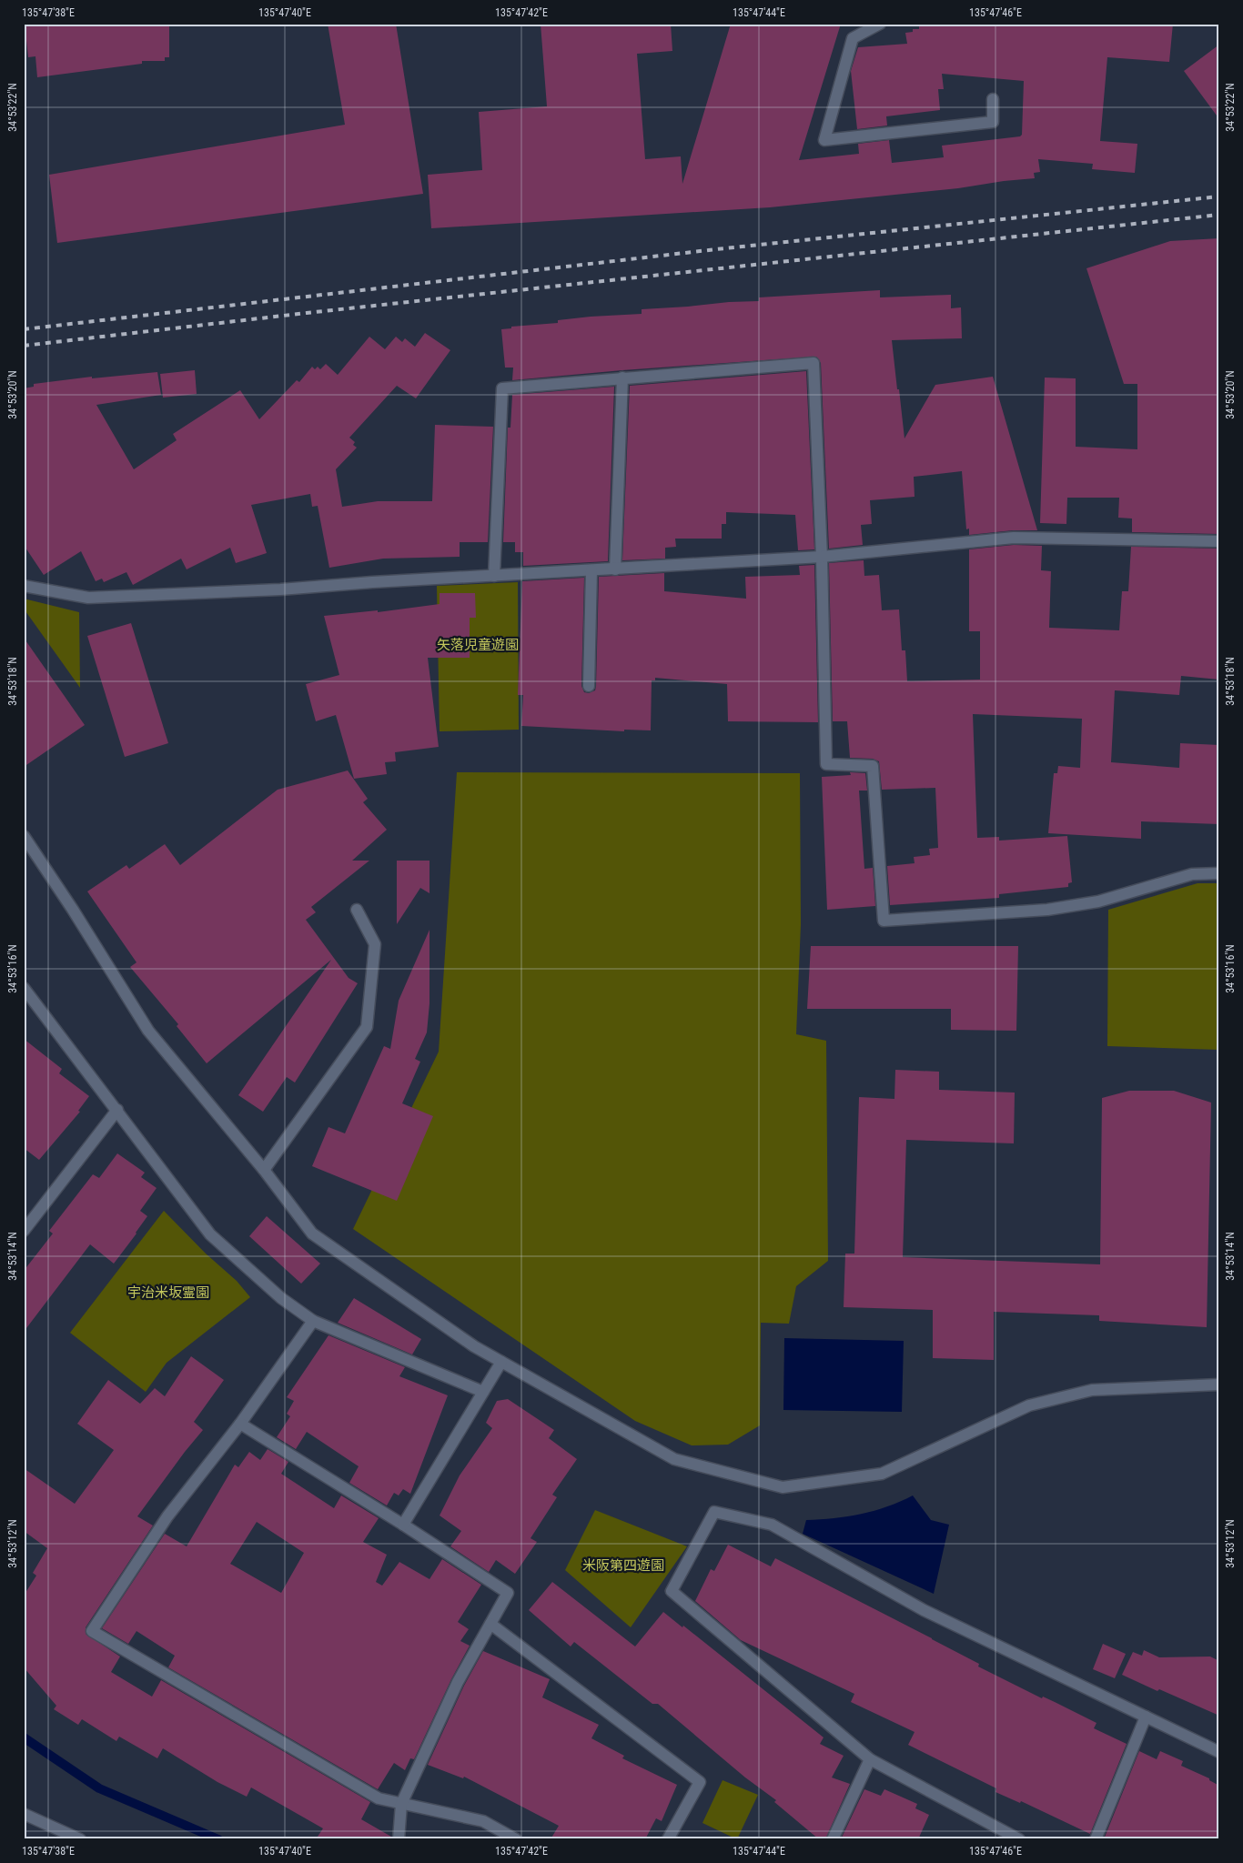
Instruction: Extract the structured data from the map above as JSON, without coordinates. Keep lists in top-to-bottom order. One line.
{"parks":["矢落児童遊園","宇治米坂霊園","米阪第四遊園"],"coordinates":["135°47'38\"E","135°47'40\"E","135°47'42\"E","135°47'44\"E","135°47'46\"E","34°53'22\"N","34°53'20\"N","34°53'18\"N","34°53'16\"N","34°53'14\"N","34°53'12\"N"]}
